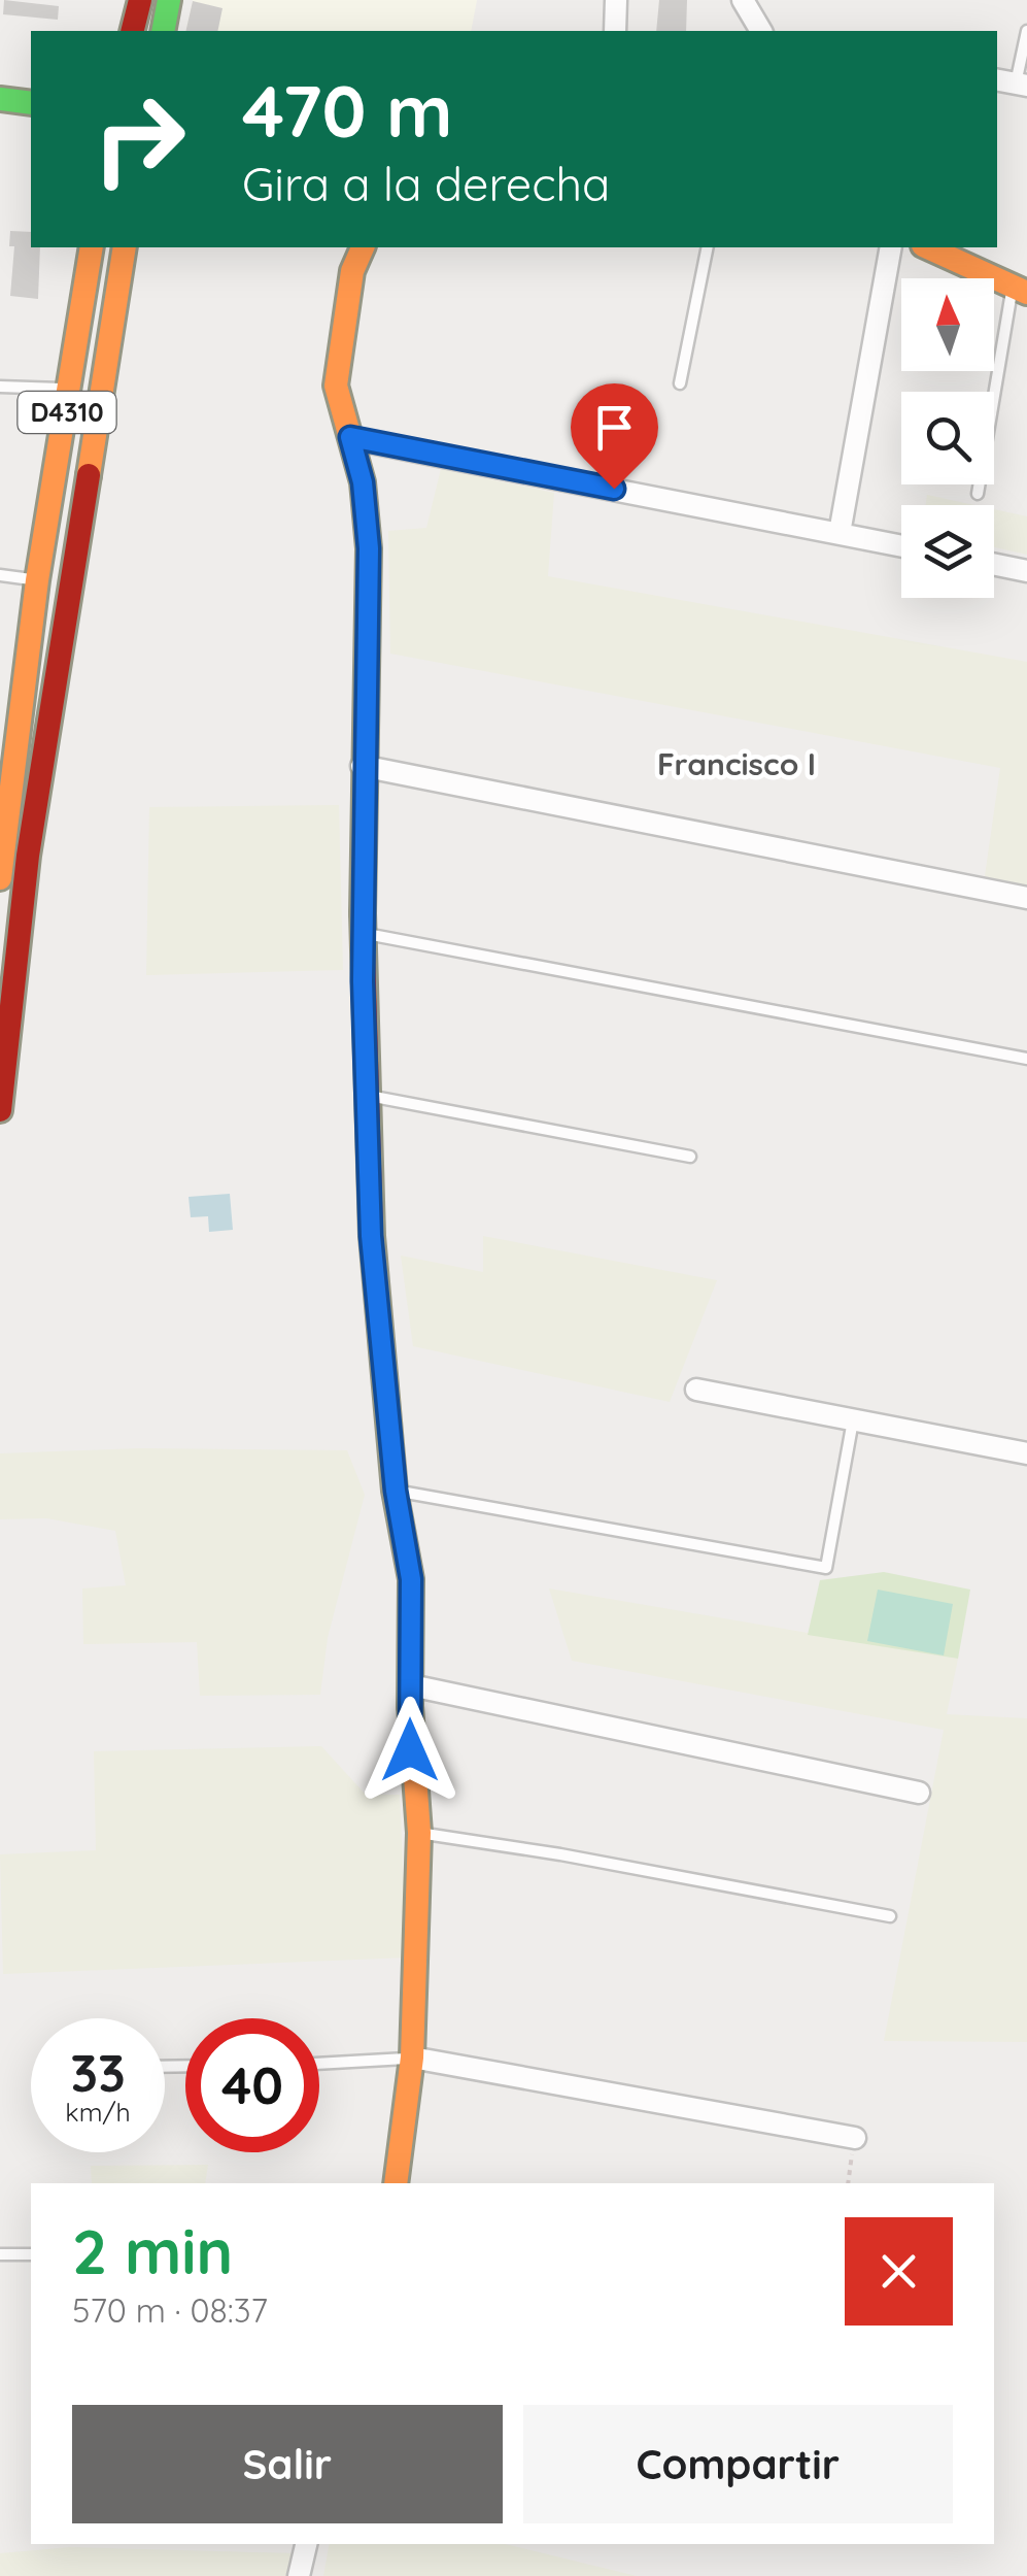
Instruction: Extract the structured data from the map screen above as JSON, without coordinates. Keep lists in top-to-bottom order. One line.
{"streets":{"street":["D4310"]},"districts":["Francisco I"],"north":"top","page":{"turn":["470 m","Gira a la derecha"],"speed":"33 km/h","limit":"40","heading":["2 min","570 m · 08:37"],"buttons":["Salir","Compartir"]}}
